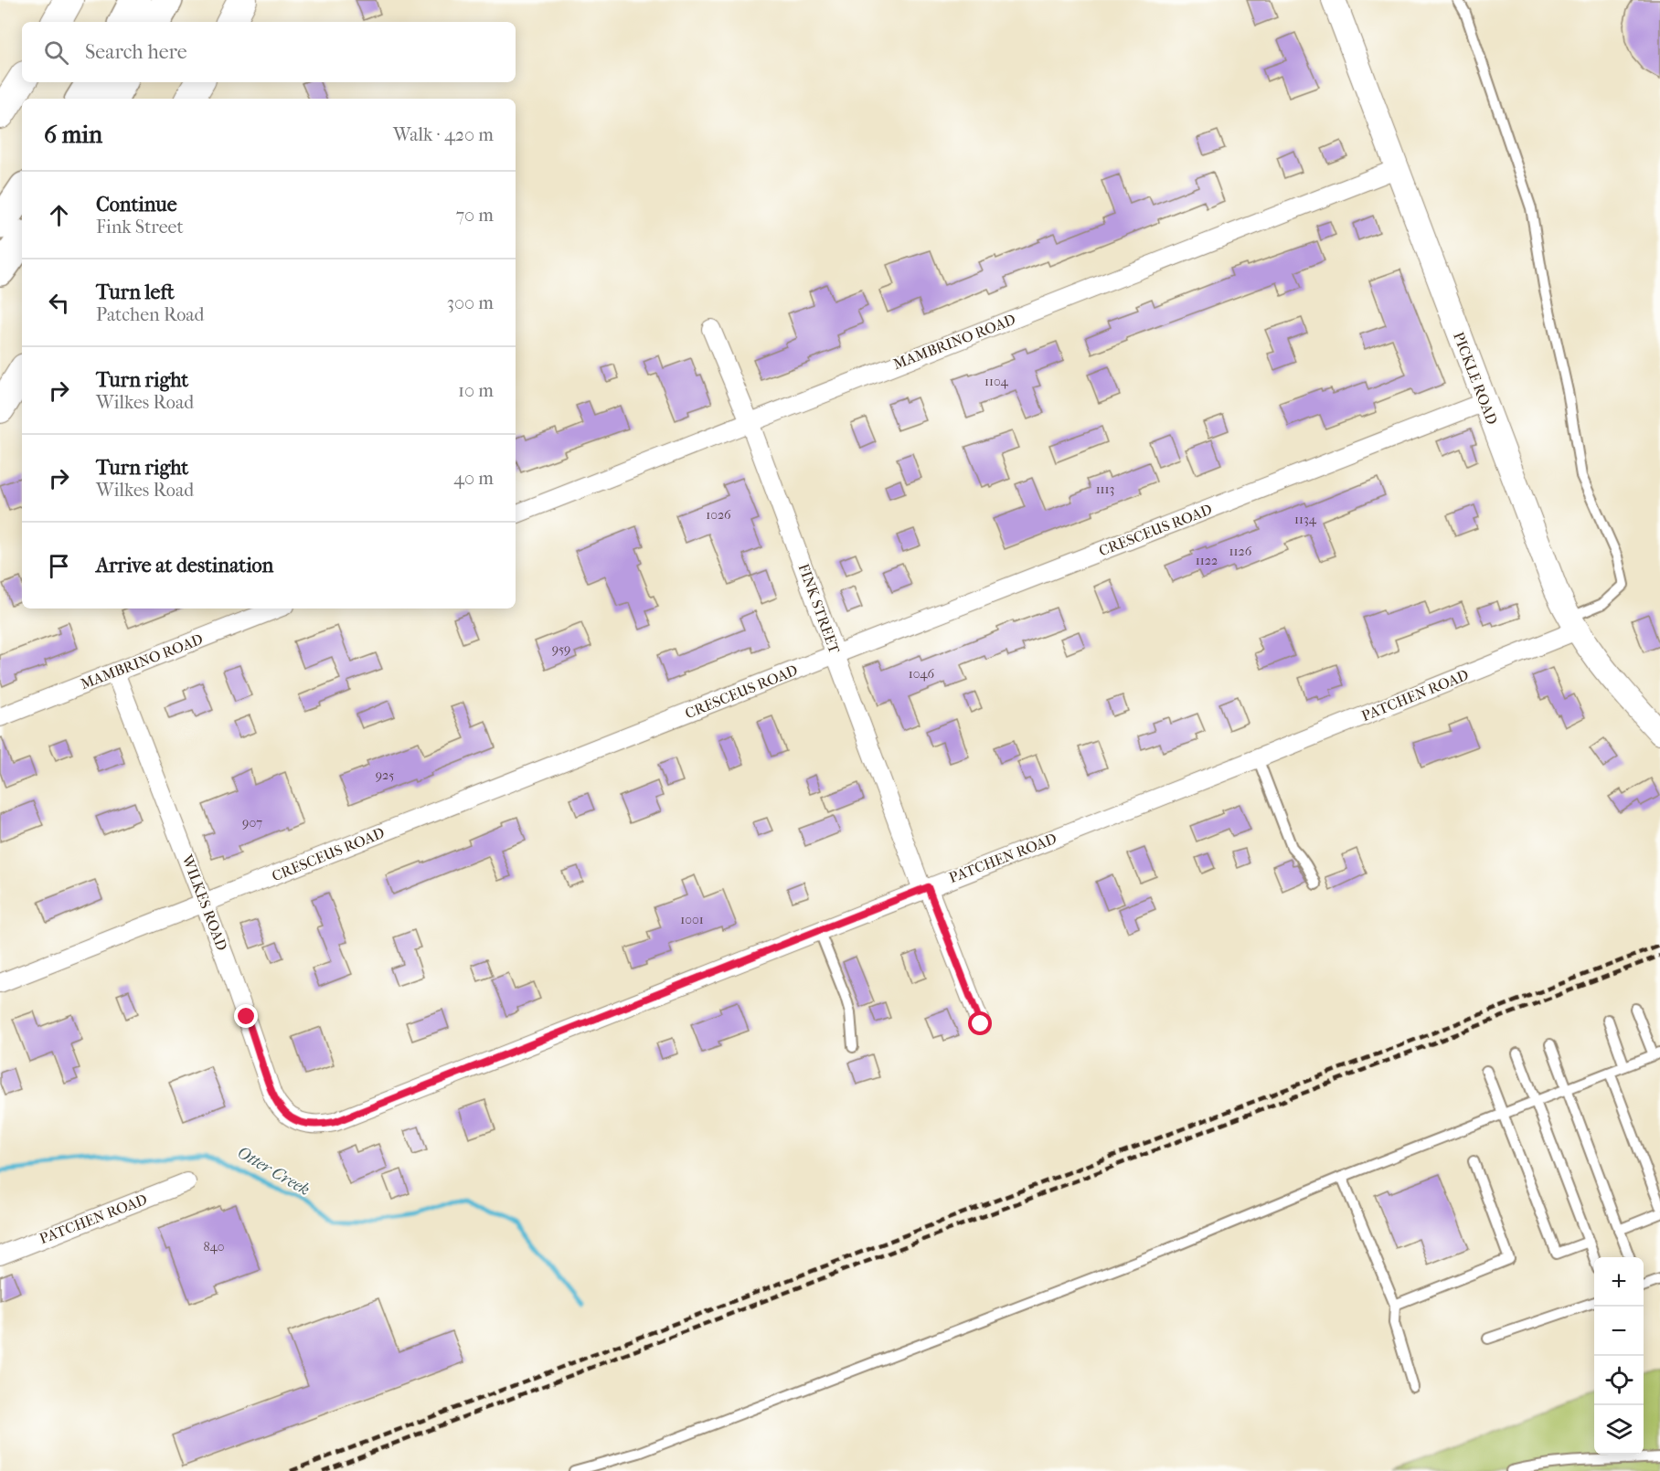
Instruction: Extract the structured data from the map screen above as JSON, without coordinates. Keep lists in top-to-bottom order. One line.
{"streets":{"street":["MAMBRINO ROAD","PICKLE ROAD","CRESCEUS ROAD","FINK STREET","PATCHEN ROAD","WILKES ROAD"]},"crossings":[["MAMBRINO ROAD","PICKLE ROAD"],["MAMBRINO ROAD","FINK STREET"],["MAMBRINO ROAD","WILKES ROAD"],["PICKLE ROAD","CRESCEUS ROAD"],["PICKLE ROAD","PATCHEN ROAD"],["CRESCEUS ROAD","FINK STREET"],["CRESCEUS ROAD","WILKES ROAD"],["FINK STREET","PATCHEN ROAD"],["PATCHEN ROAD","WILKES ROAD"]],"water":["Otter Creek"],"house_numbers":["1104","1113","1026","1134","1126","1122","959","1046","925","907","1001","840"],"page":{"search":"Search here","heading":["6 min","Walk · 420 m"],"list":[["Continue","Fink Street","70 m"],["Turn left","Patchen Road","300 m"],["Turn right","Wilkes Road","10 m"],["Turn right","Wilkes Road","40 m"],"Arrive at destination"],"map_buttons":["+","−"]}}
